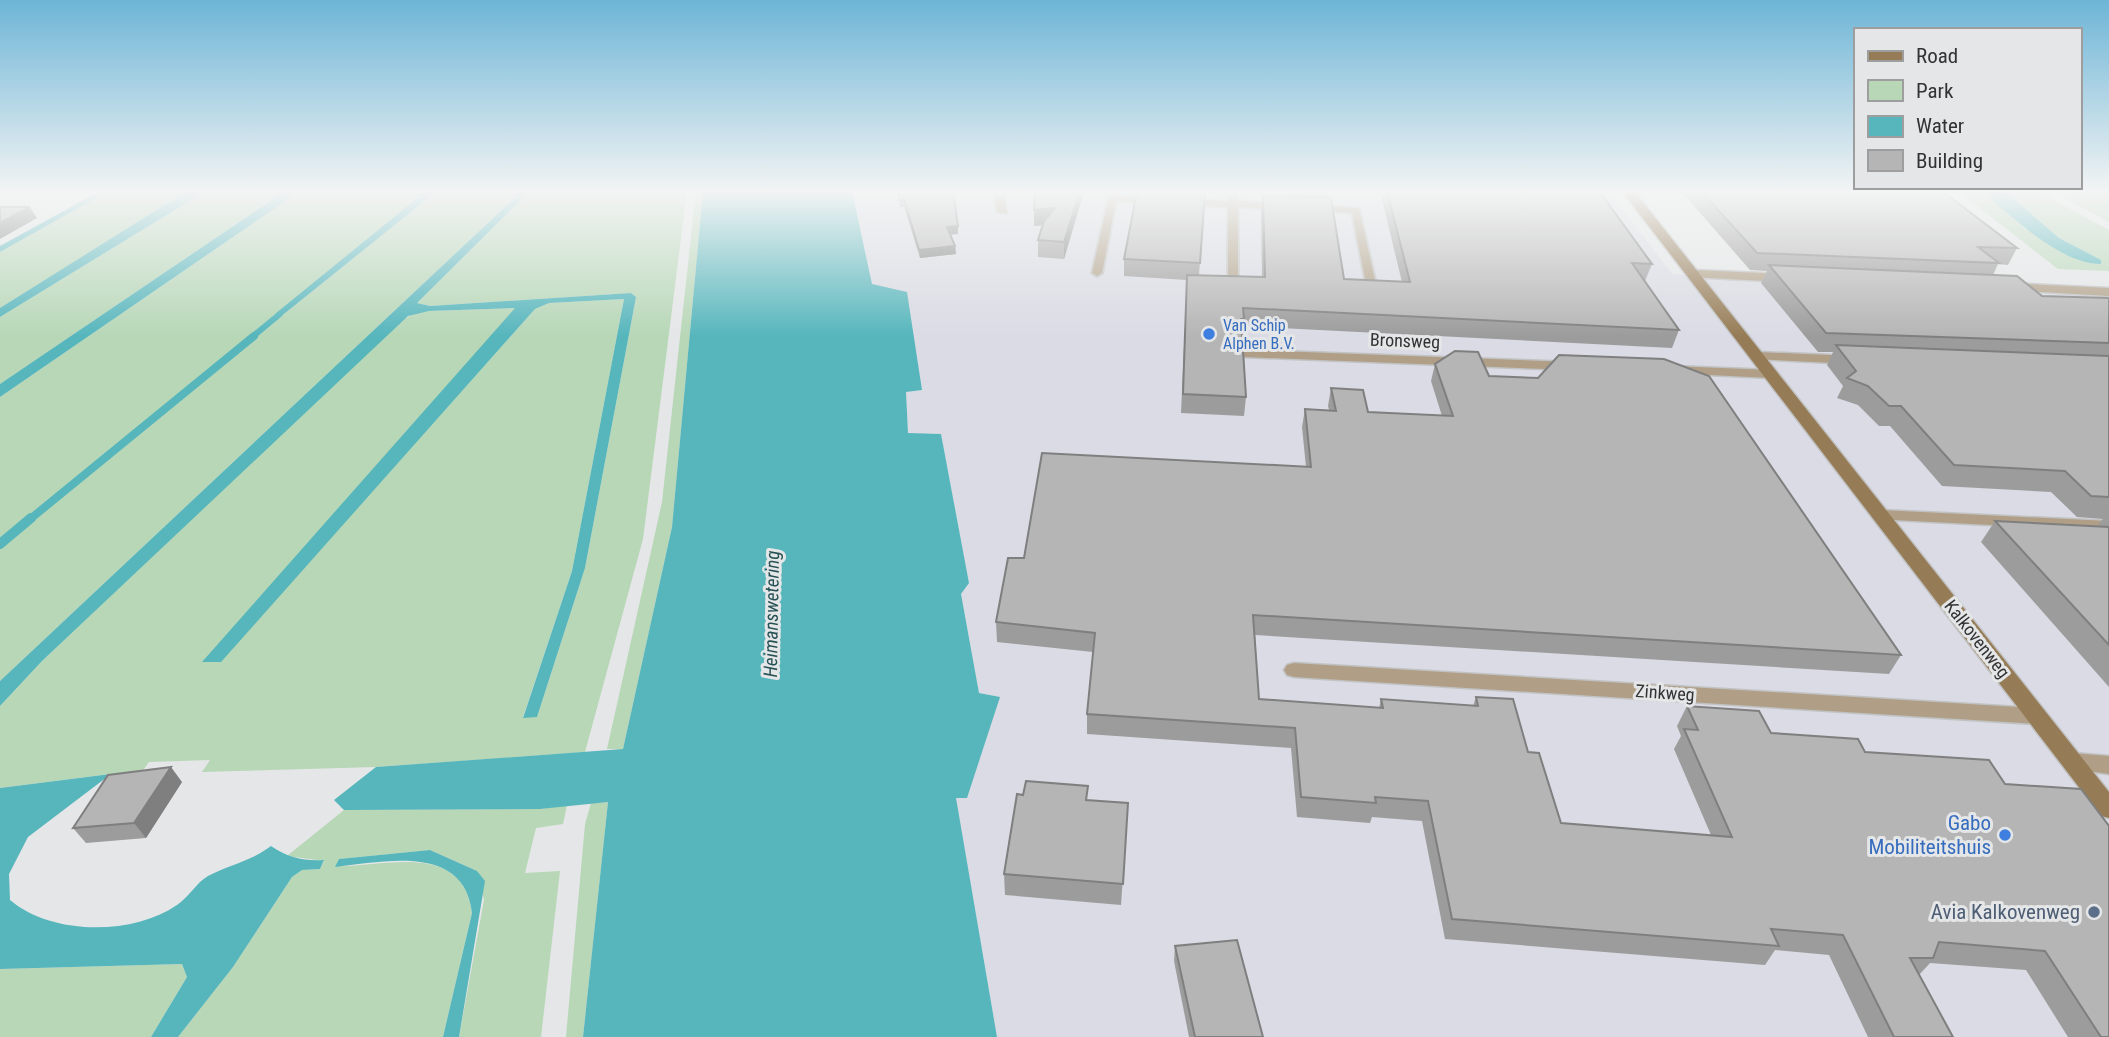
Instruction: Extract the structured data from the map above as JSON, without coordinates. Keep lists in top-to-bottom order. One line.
{"streets":{"street":["Bronsweg","Kalkovenweg","Zinkweg"]},"crossings":[["Kalkovenweg","Zinkweg"]],"water":["Heimanswetering"],"places":["Van Schip Alphen B.V.","Gabo Mobiliteitshuis","Avia Kalkovenweg"],"legend":["Road","Park","Water","Building"]}
